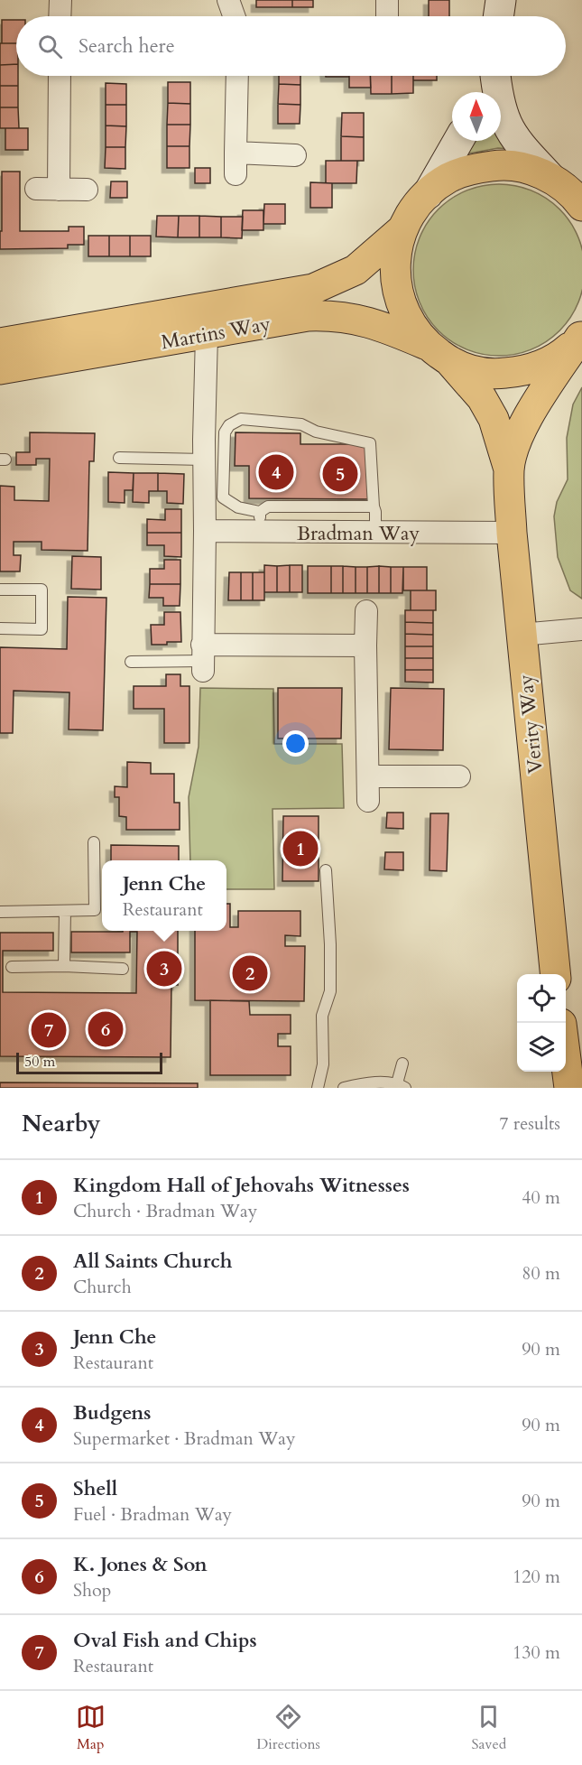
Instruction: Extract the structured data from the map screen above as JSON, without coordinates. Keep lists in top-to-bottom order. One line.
{"streets":{"main road":["Martins Way","Verity Way"],"street":["Bradman Way"]},"crossings":[["Martins Way","Verity Way"],["Bradman Way","Verity Way"]],"scale_bar":"50 m","north":"top","page":{"search":"Search here","pins":["4","5","1","3","2","6","7"],"popup":["Jenn Che","Restaurant"],"scale":"50 m","heading":["Nearby","7 results"],"list":[{"mark":"1","name":"Kingdom Hall of Jehovahs Witnesses","note":"Church · Bradman Way","value":"40 m"},{"mark":"2","name":"All Saints Church","note":"Church","value":"80 m"},{"mark":"3","name":"Jenn Che","note":"Restaurant","value":"90 m"},{"mark":"4","name":"Budgens","note":"Supermarket · Bradman Way","value":"90 m"},{"mark":"5","name":"Shell","note":"Fuel · Bradman Way","value":"90 m"},{"mark":"6","name":"K. Jones & Son","note":"Shop","value":"120 m"},{"mark":"7","name":"Oval Fish and Chips","note":"Restaurant","value":"130 m"}],"nav":["Map","Directions","Saved"]}}
